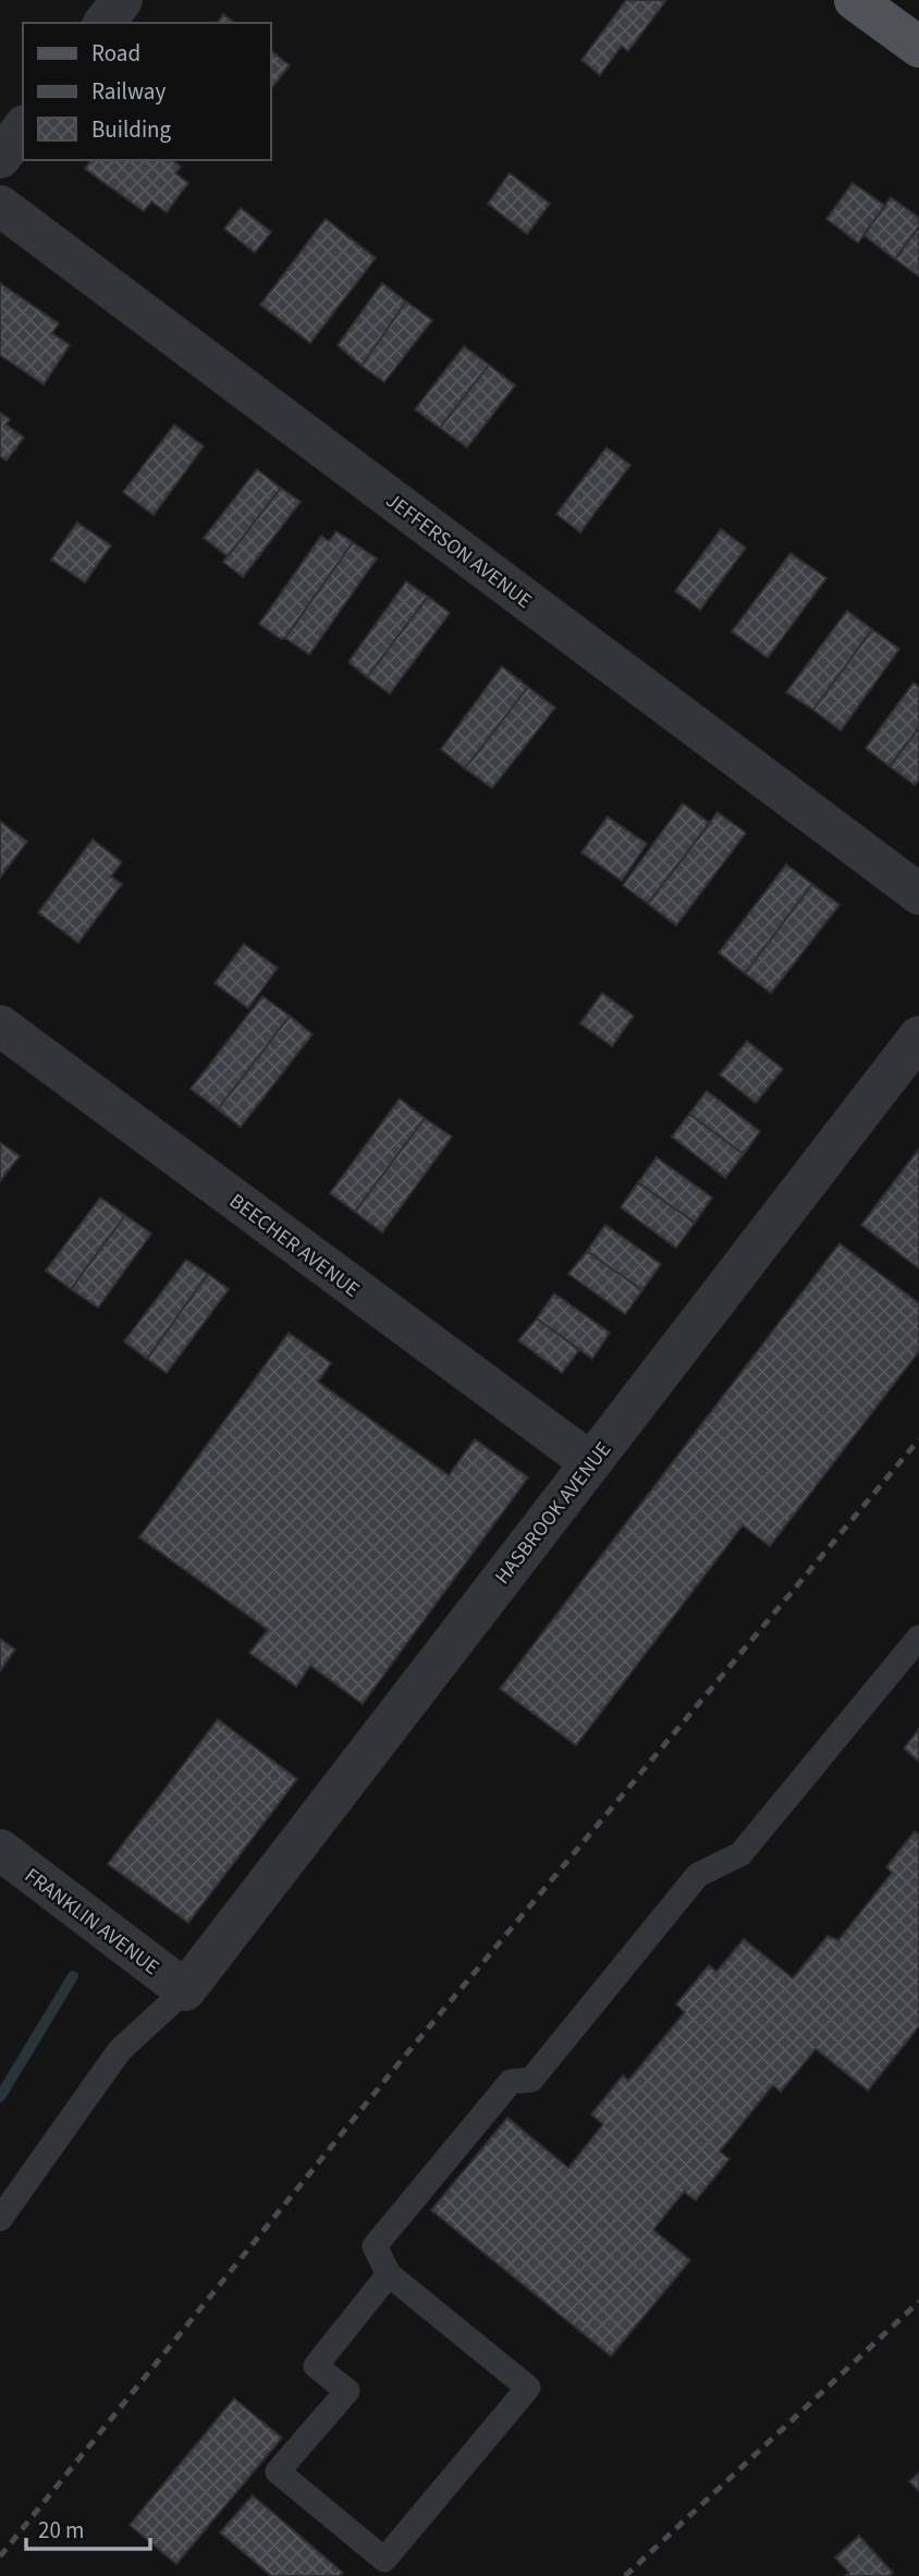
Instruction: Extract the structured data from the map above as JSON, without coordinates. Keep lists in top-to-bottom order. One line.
{"streets":{"street":["JEFFERSON AVENUE","BEECHER AVENUE","HASBROOK AVENUE","FRANKLIN AVENUE"]},"crossings":[["BEECHER AVENUE","HASBROOK AVENUE"],["HASBROOK AVENUE","FRANKLIN AVENUE"]],"legend":["Road","Railway","Building"],"scale_bar":"20 m"}
